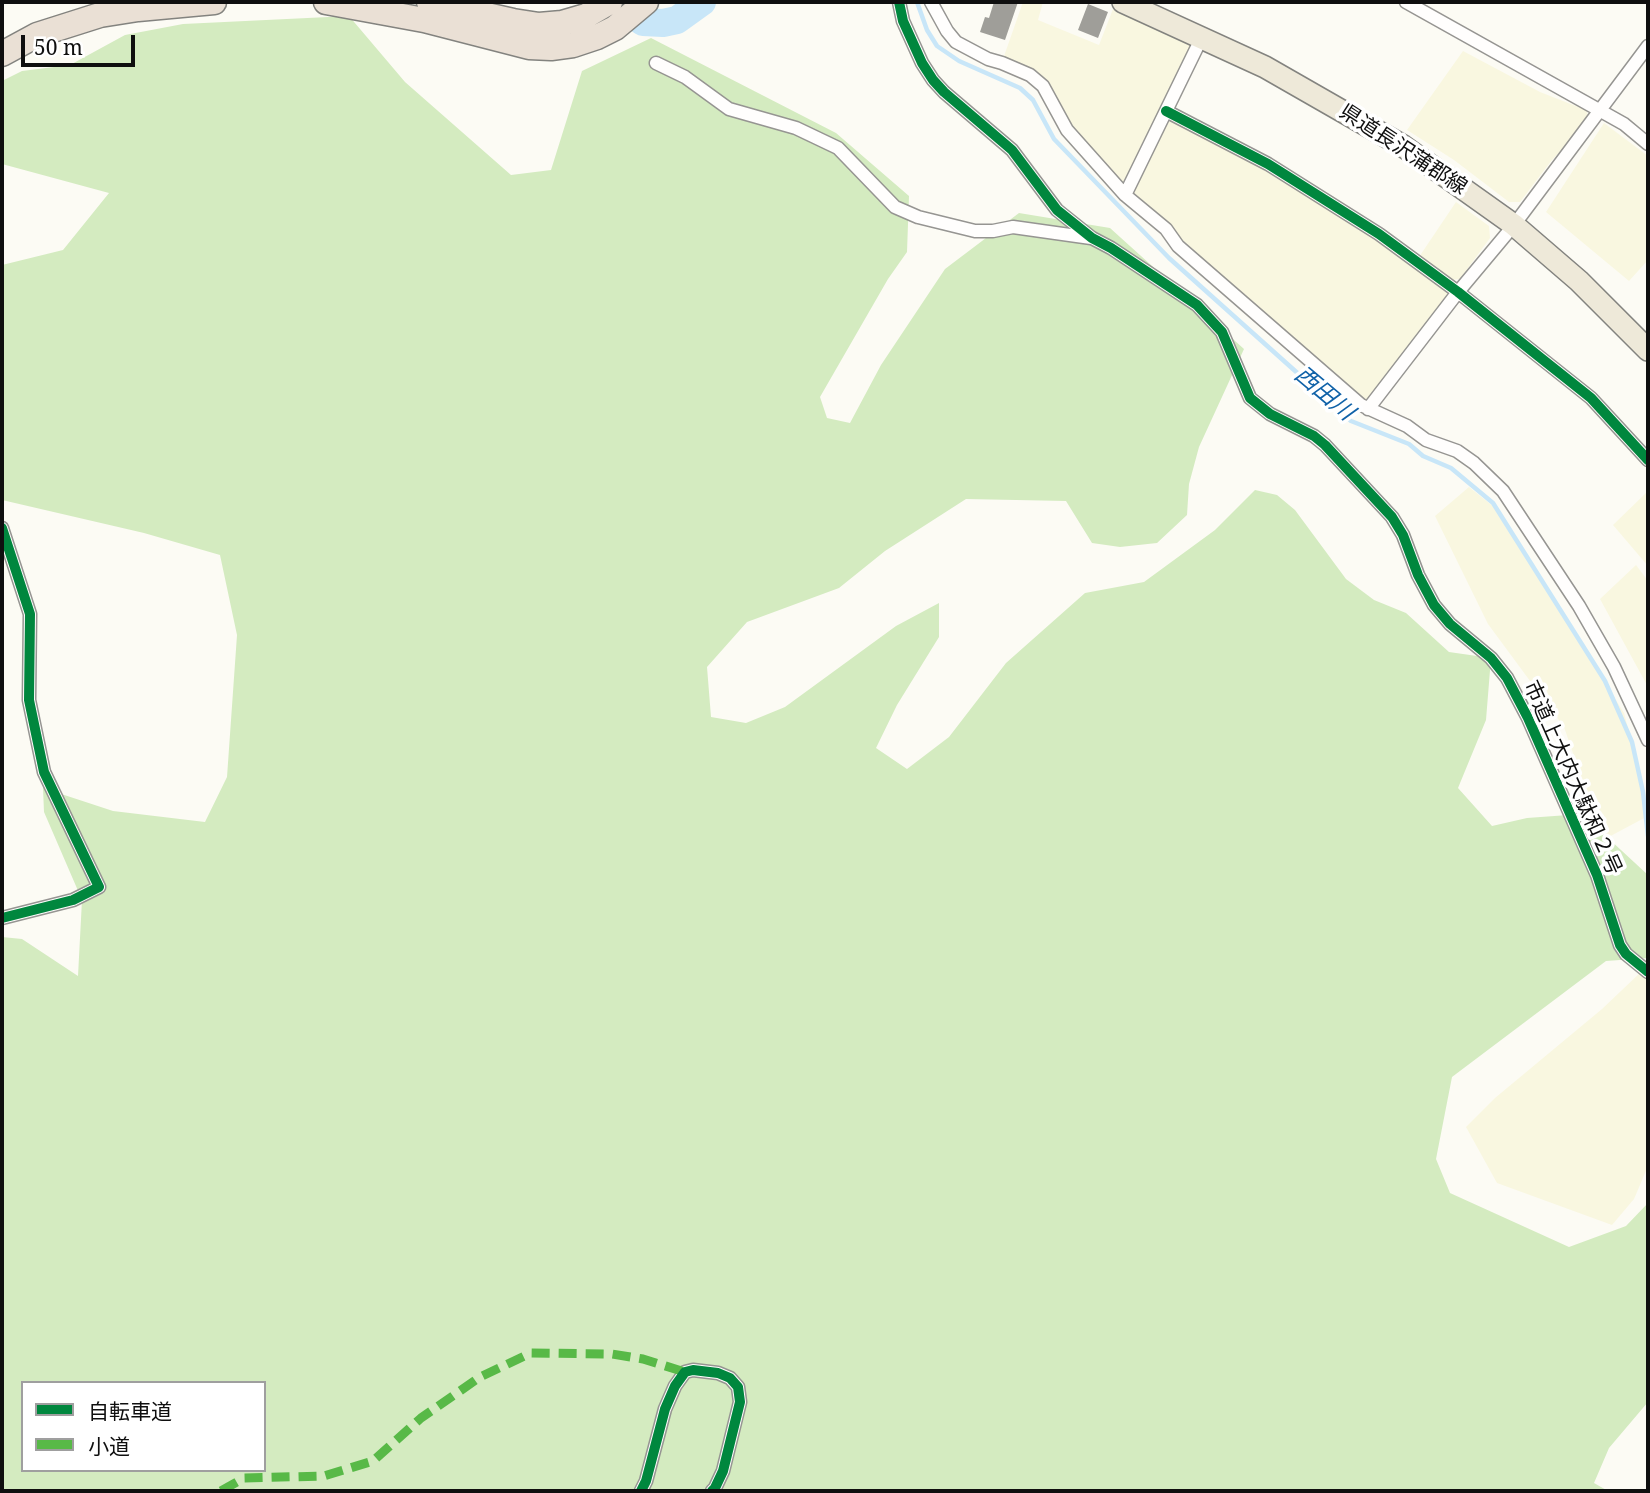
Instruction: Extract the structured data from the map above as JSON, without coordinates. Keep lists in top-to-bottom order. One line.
{"streets":{"main road":["県道長沢蒲郡線"],"street":["市道上大内大駄和２号"]},"water":["西田川"],"legend":["自転車道","小道"],"scale_bar":"50 m"}
